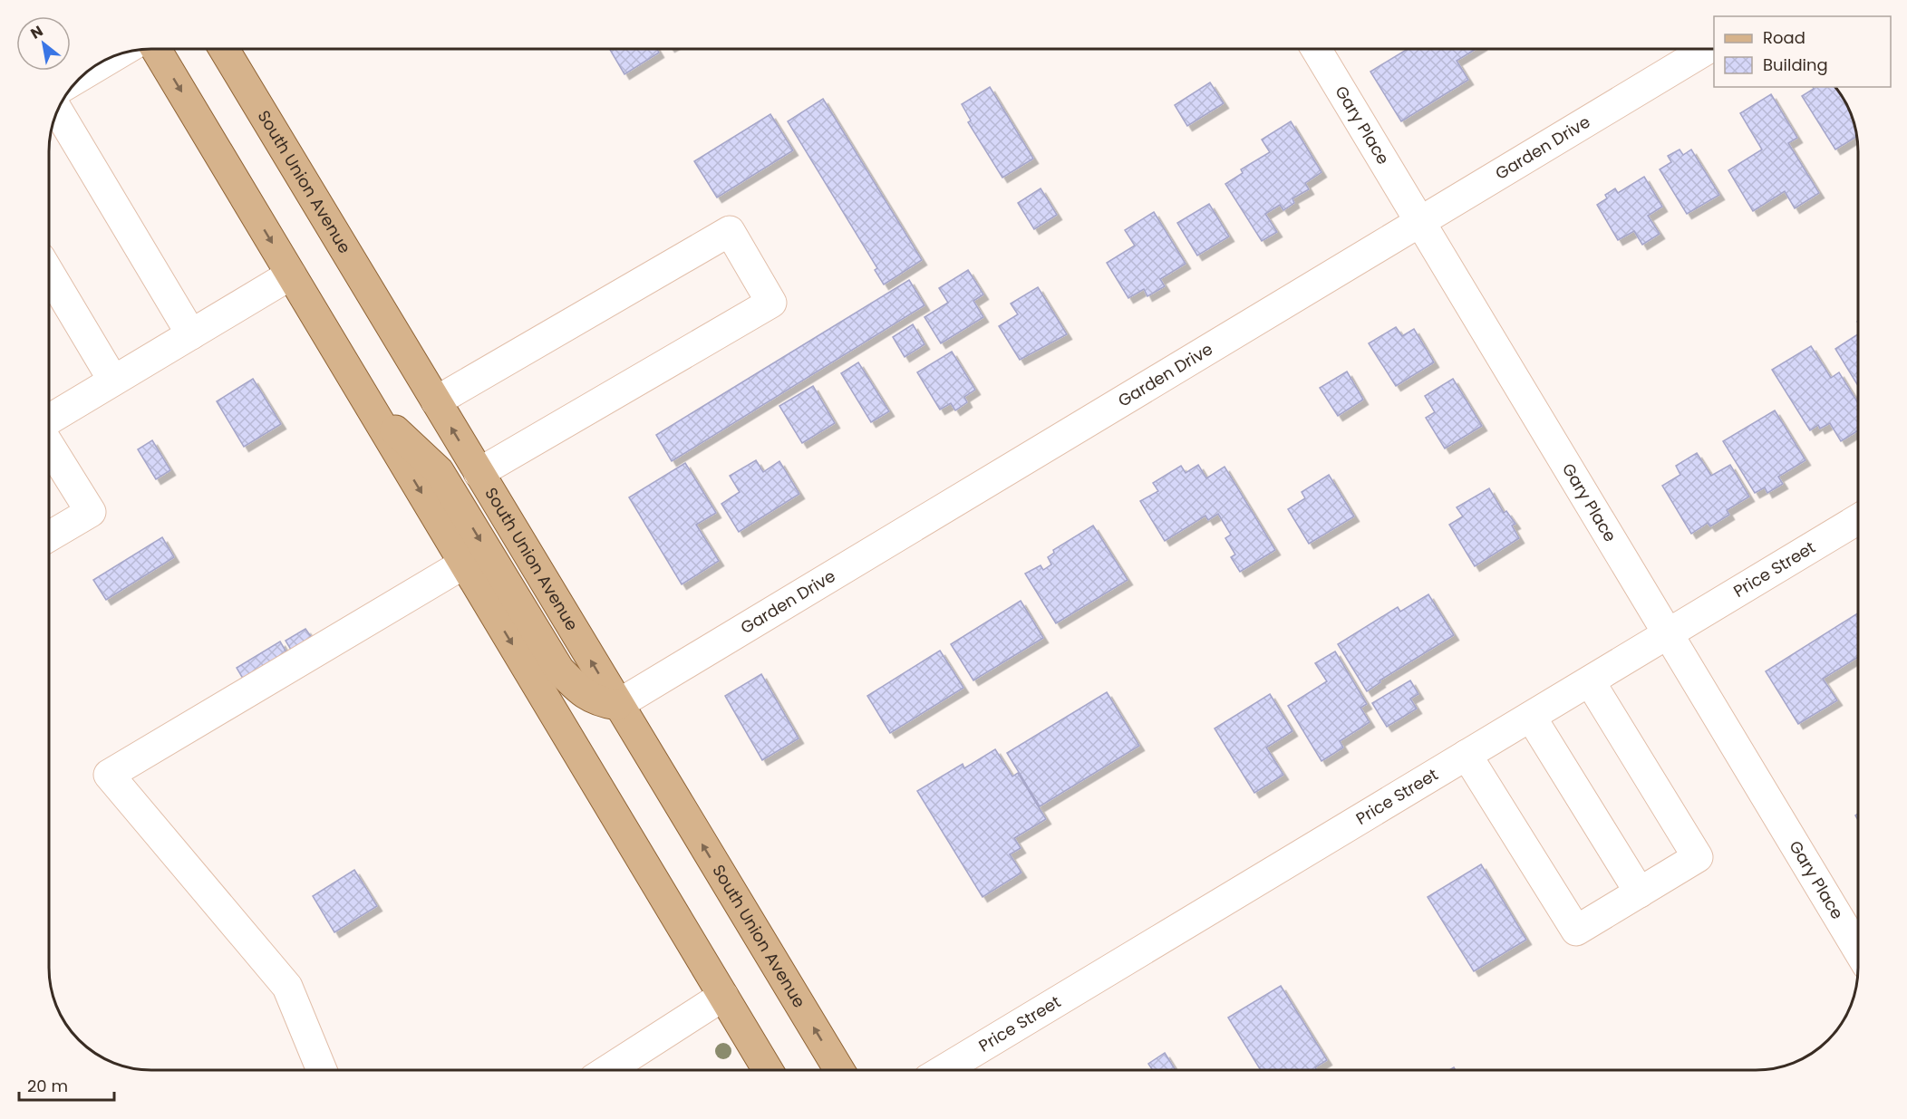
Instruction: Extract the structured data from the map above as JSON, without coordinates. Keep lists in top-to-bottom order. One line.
{"streets":{"main road":["South Union Avenue"],"street":["Gary Place","Garden Drive","Price Street"]},"crossings":[["Gary Place","Garden Drive"],["Gary Place","Price Street"],["Garden Drive","South Union Avenue"]],"legend":["Road","Building"],"scale_bar":"20 m","north":"top left"}
